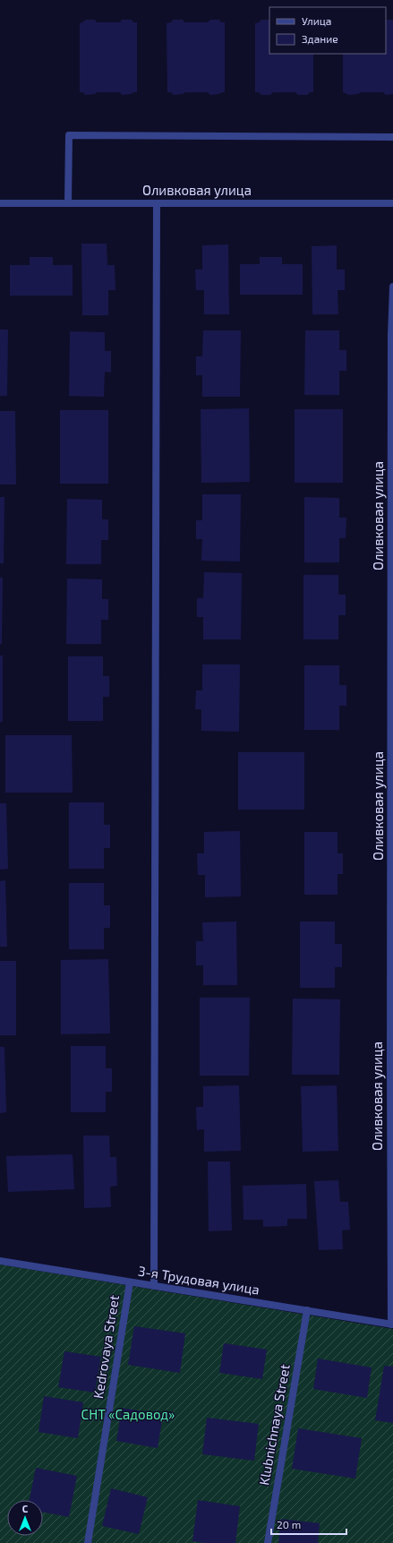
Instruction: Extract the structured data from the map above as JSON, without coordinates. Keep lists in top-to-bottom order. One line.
{"streets":{"street":["Оливковая улица","3-я Трудовая улица","Kedrovaya Street","Klubnichnaya Street"]},"crossings":[["Оливковая улица","3-я Трудовая улица"],["3-я Трудовая улица","Kedrovaya Street"],["3-я Трудовая улица","Klubnichnaya Street"]],"parks":["СНТ «Садовод»"],"legend":["Улица","Здание"],"scale_bar":"20 m","north":"top"}
